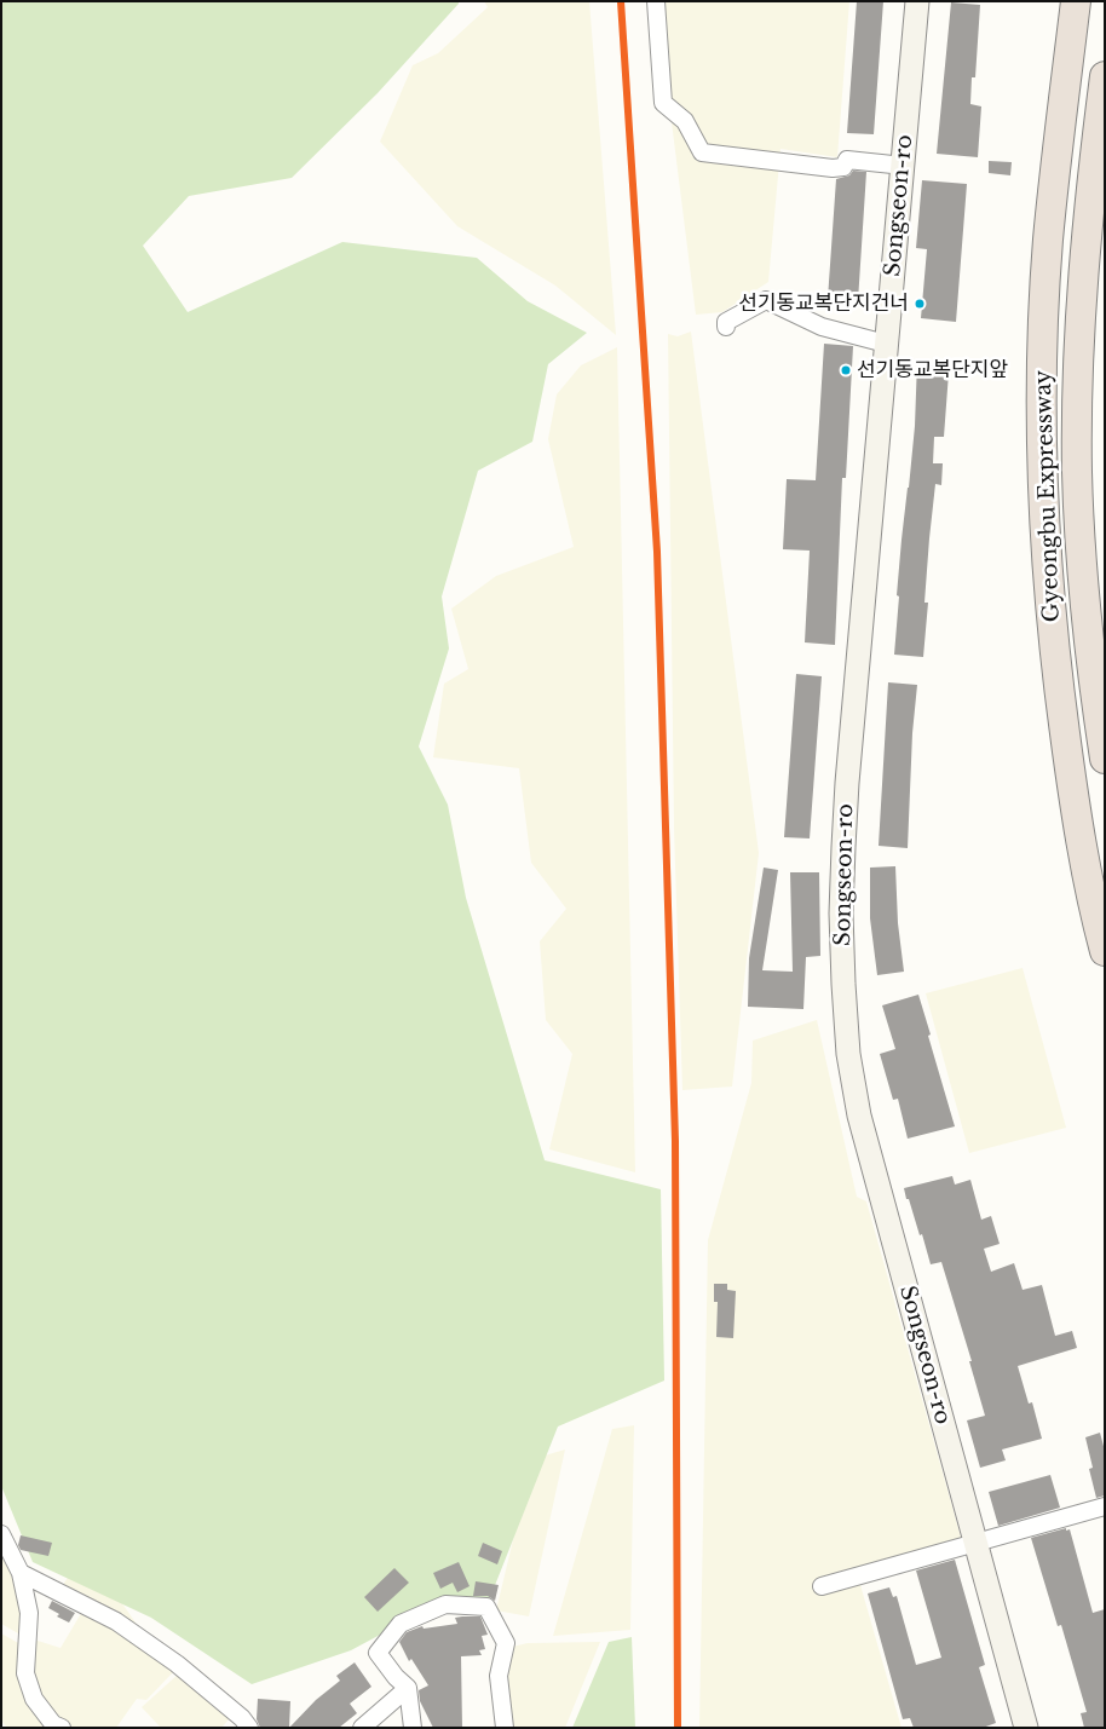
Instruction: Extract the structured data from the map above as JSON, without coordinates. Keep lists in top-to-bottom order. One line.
{"streets":{"highway":["Gyeongbu Expressway"],"main road":["Songseon-ro"]},"places":["선기동교복단지건너","선기동교복단지앞"]}
